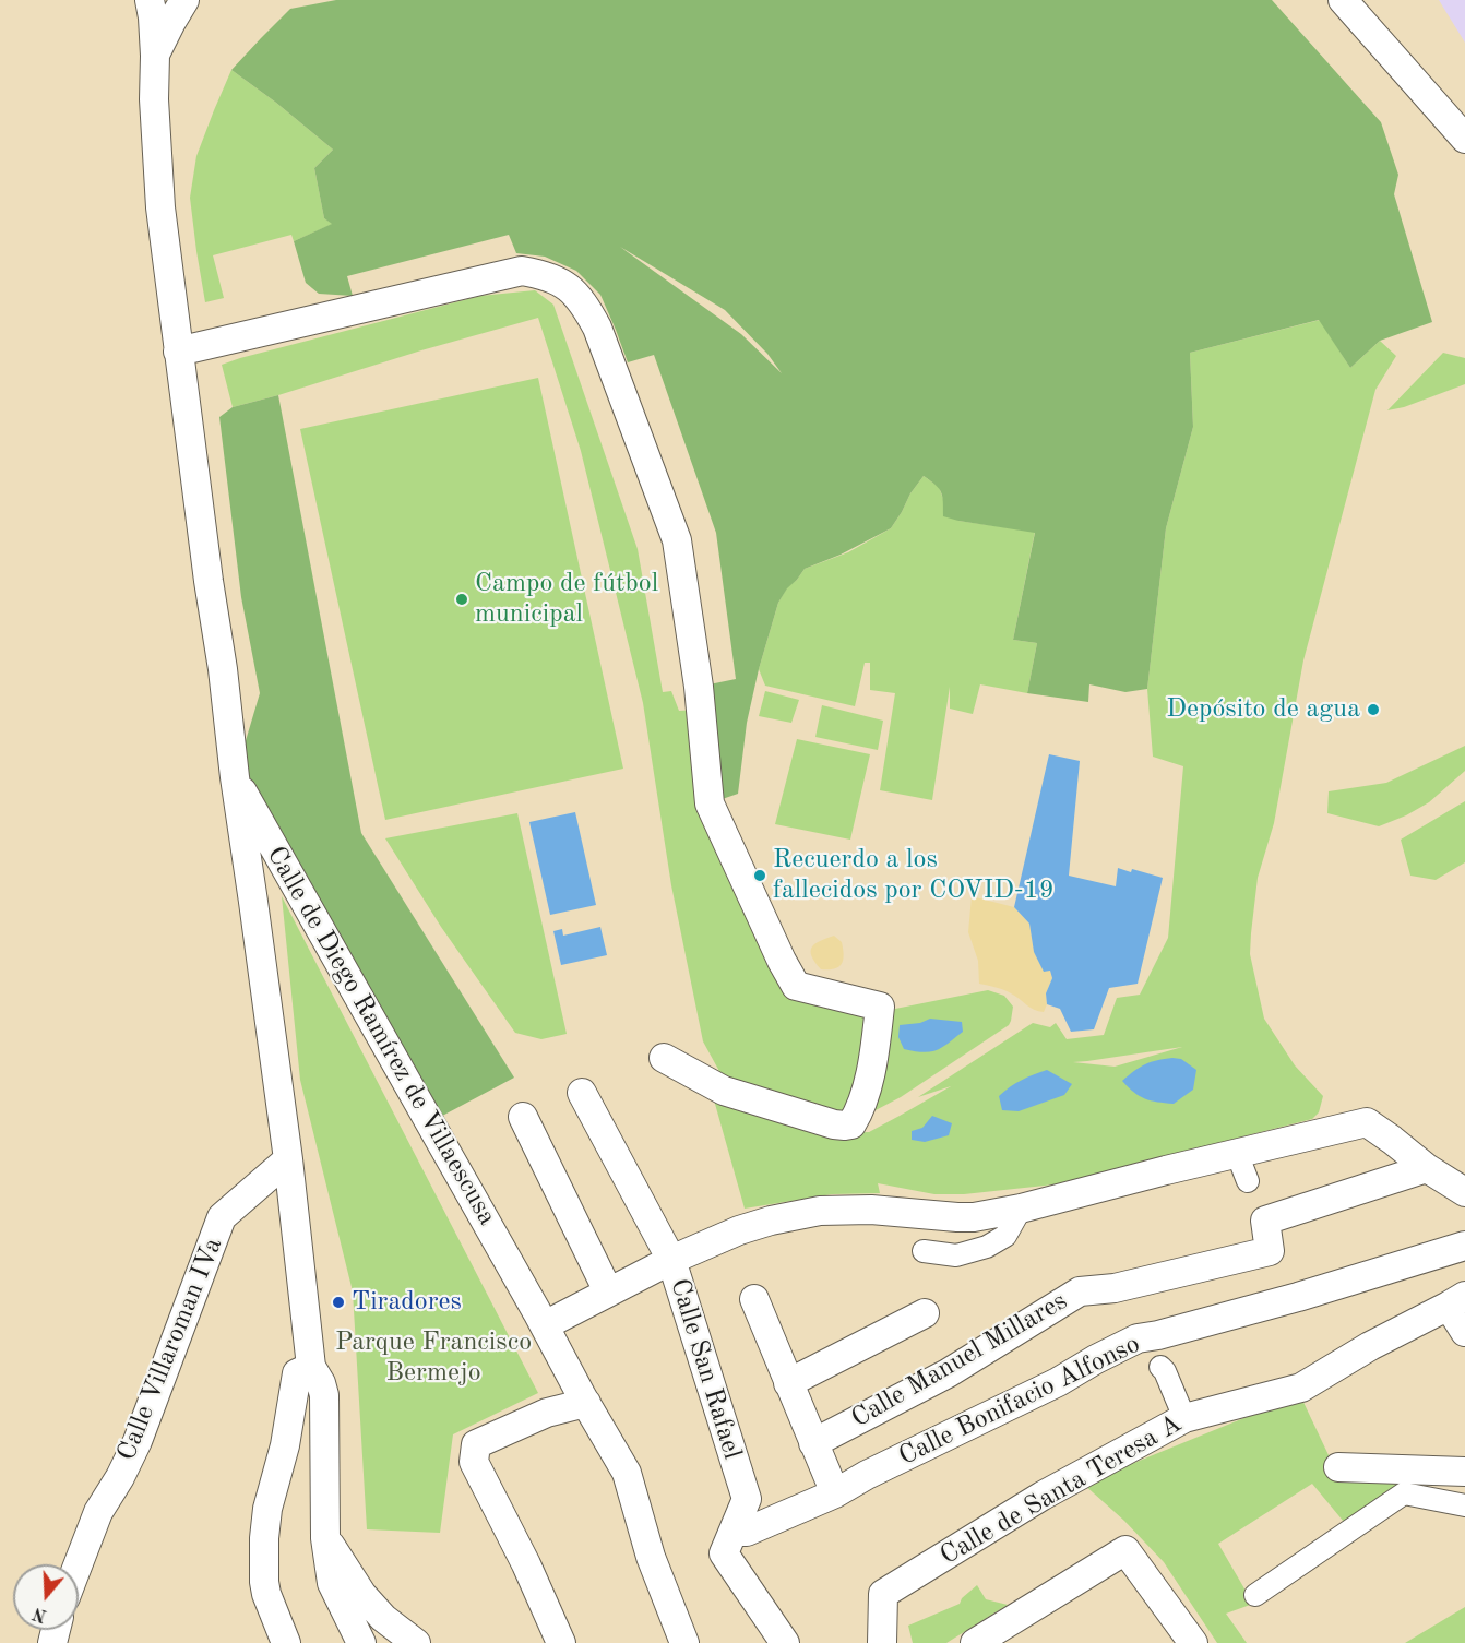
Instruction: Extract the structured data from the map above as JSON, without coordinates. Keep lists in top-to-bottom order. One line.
{"streets":{"street":["Calle de Diego Ramírez de Villaescusa","Calle Villaroman IVa","Calle Manuel Millares","Calle San Rafael","Calle Bonifacio Alfonso","Calle de Santa Teresa A"]},"crossings":[["Calle de Diego Ramírez de Villaescusa","Calle Villaroman IVa"],["Calle San Rafael","Calle Bonifacio Alfonso"]],"parks":["Parque Francisco Bermejo"],"places":["Campo de fútbol municipal","Depósito de agua","Recuerdo a los fallecidos por COVID-19","Tiradores"],"north":"bottom"}
